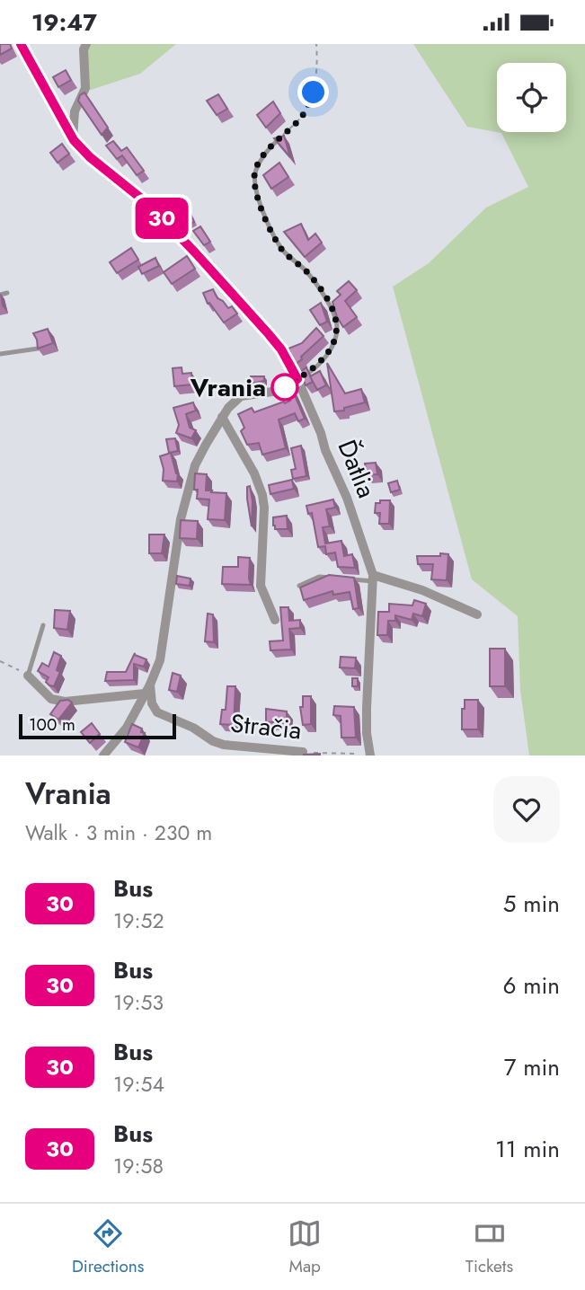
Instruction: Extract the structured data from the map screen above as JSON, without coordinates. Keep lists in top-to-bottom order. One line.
{"streets":{"street":["Ďatlia","Stračia"]},"crossings":[["Ďatlia","Stračia"]],"places":["Vrania"],"lines":["bus line 30"],"scale_bar":"100 m","page":{"status":"19:47","on_map":"30","scale":"100 m","heading":["Vrania","Walk · 3 min · 230 m"],"list":[{"mark":"30","name":"Bus","note":"19:52","value":"5 min"},{"mark":"30","name":"Bus","note":"19:53","value":"6 min"},{"mark":"30","name":"Bus","note":"19:54","value":"7 min"},{"mark":"30","name":"Bus","note":"19:58","value":"11 min"}],"tabs":["Directions","Map","Tickets"]}}
